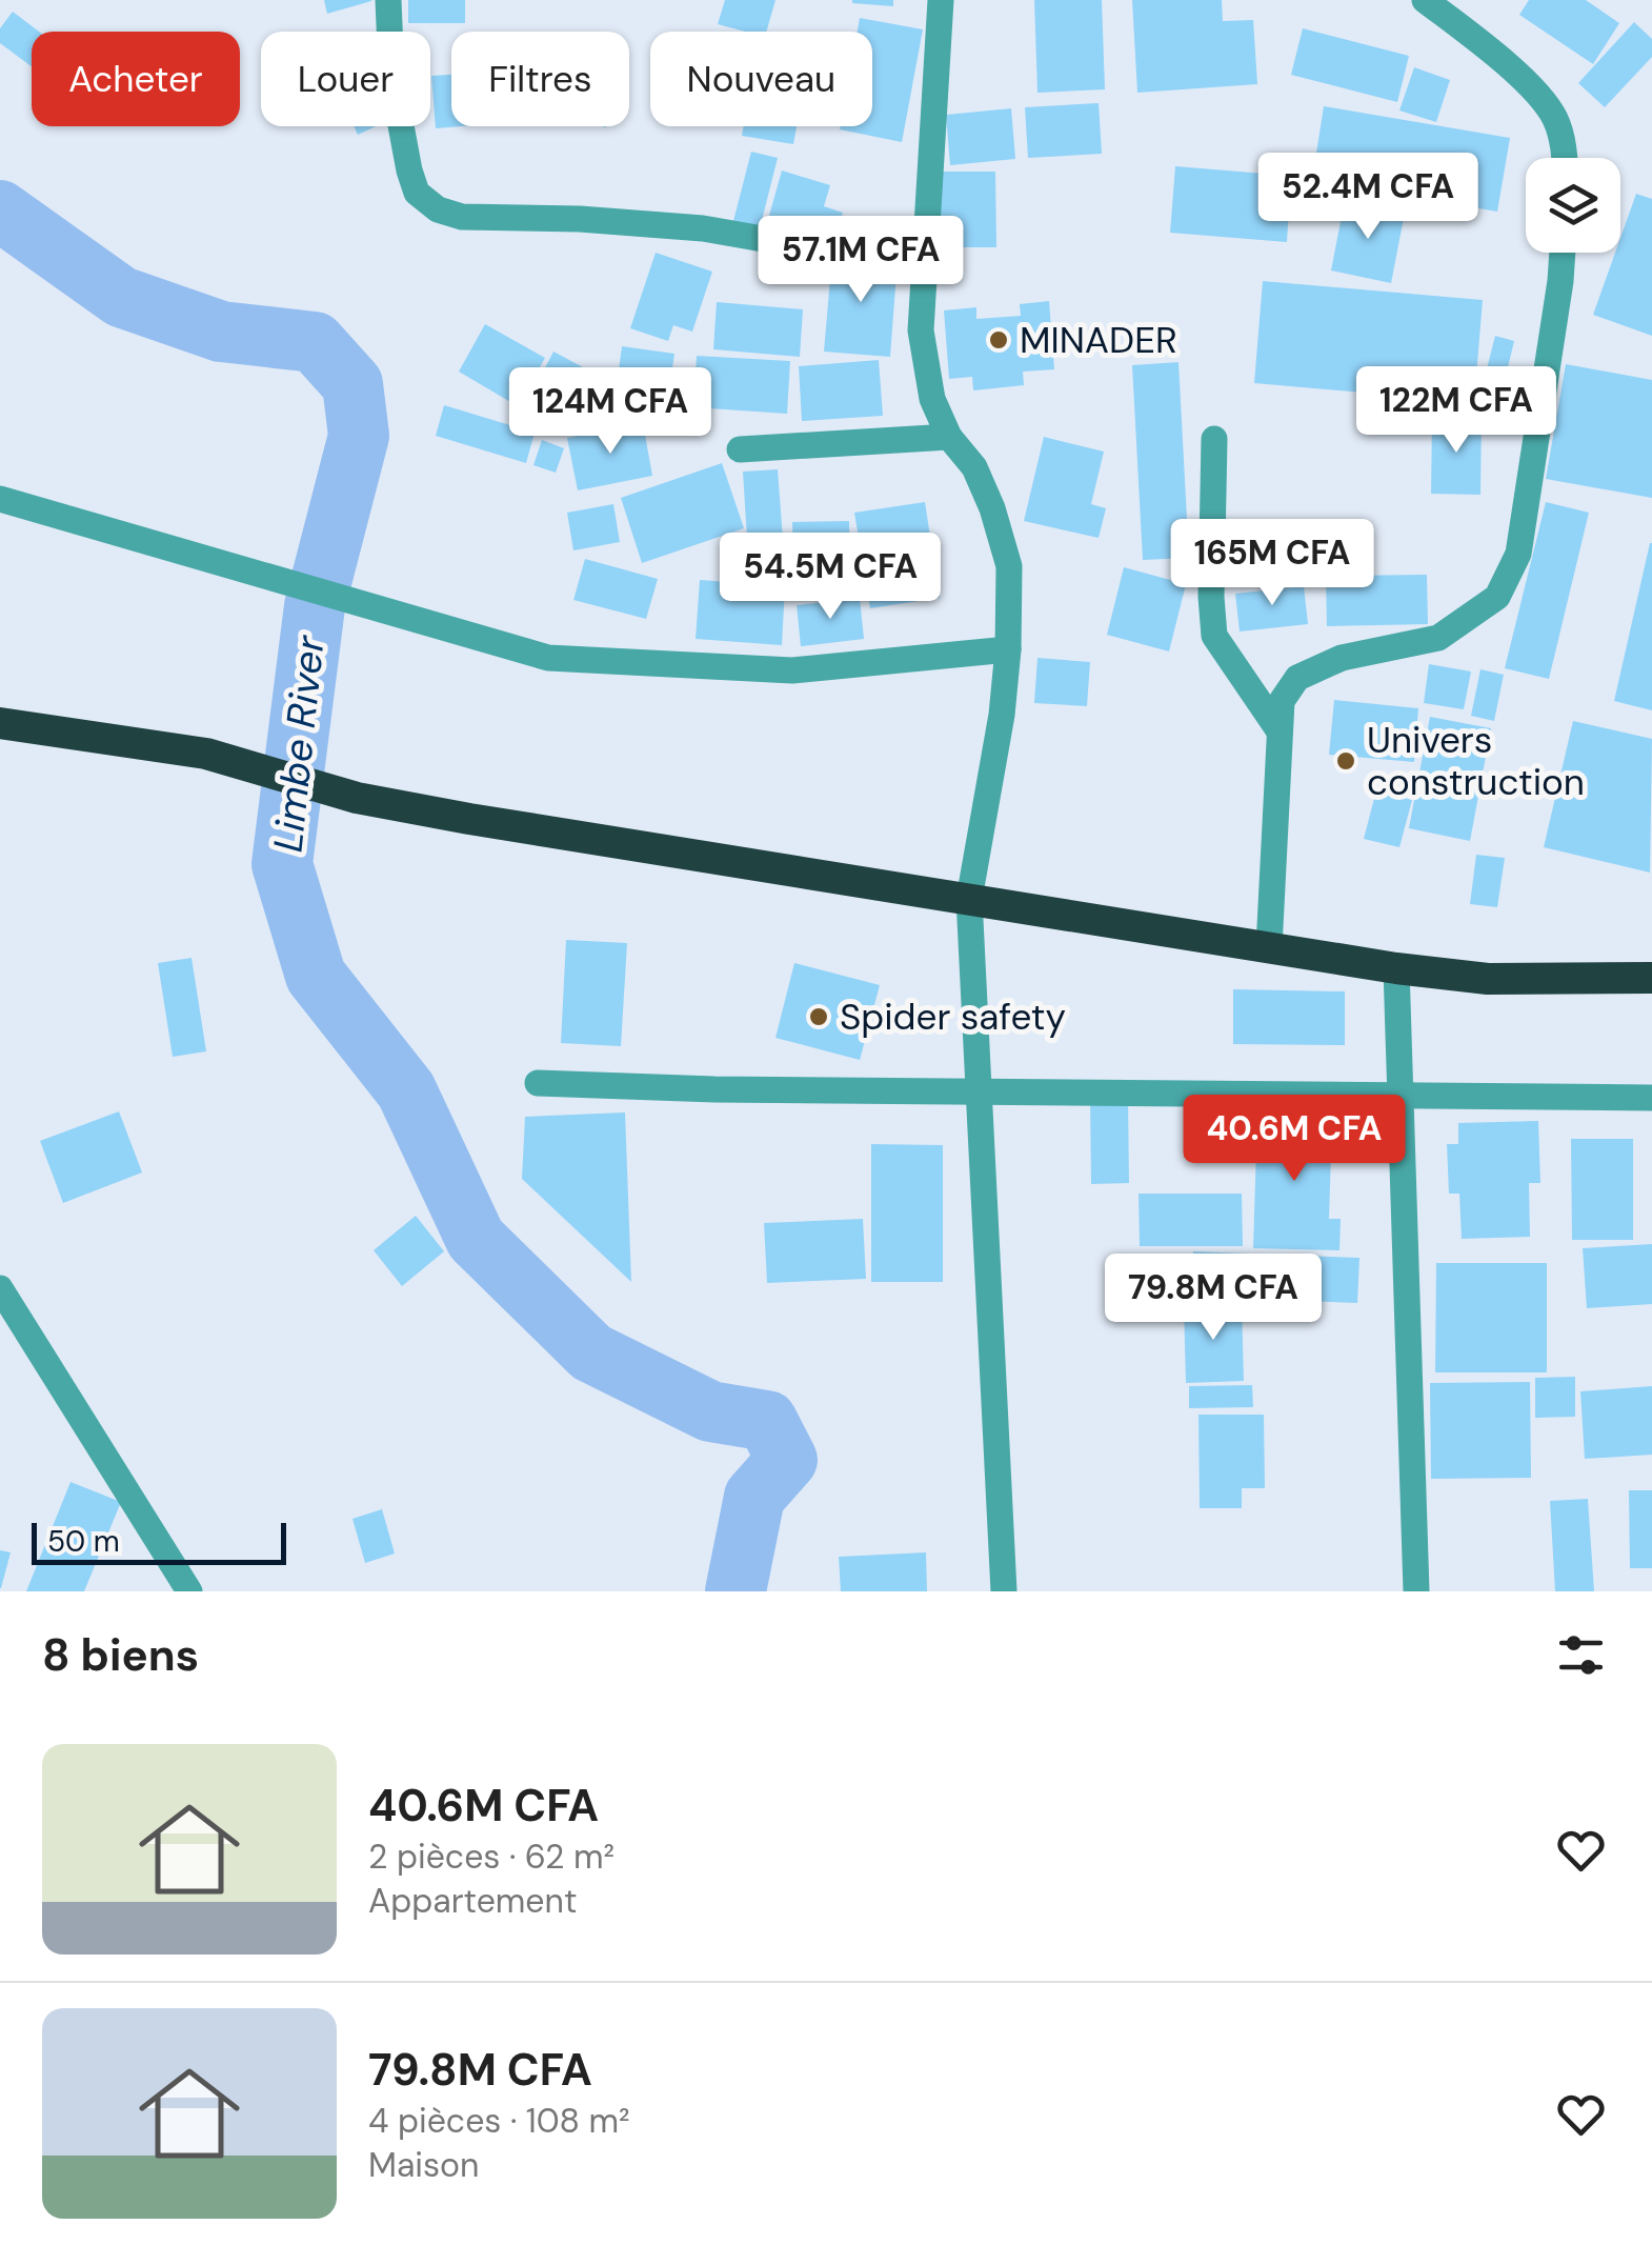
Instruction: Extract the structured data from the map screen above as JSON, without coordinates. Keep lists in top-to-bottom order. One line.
{"water":["Limbe River"],"places":["MINADER","Univers construction","Spider safety"],"scale_bar":"50 m","page":{"chip":["Acheter","Louer","Filtres","Nouveau"],"price":["52.4M CFA","57.1M CFA","122M CFA","124M CFA","165M CFA","54.5M CFA","40.6M CFA","79.8M CFA"],"scale":"50 m","heading":"8 biens","list":[{"name":"40.6M CFA","note":"2 pièces · 62 m² · Appartement"},{"name":"79.8M CFA","note":"4 pièces · 108 m² · Maison"}]}}
